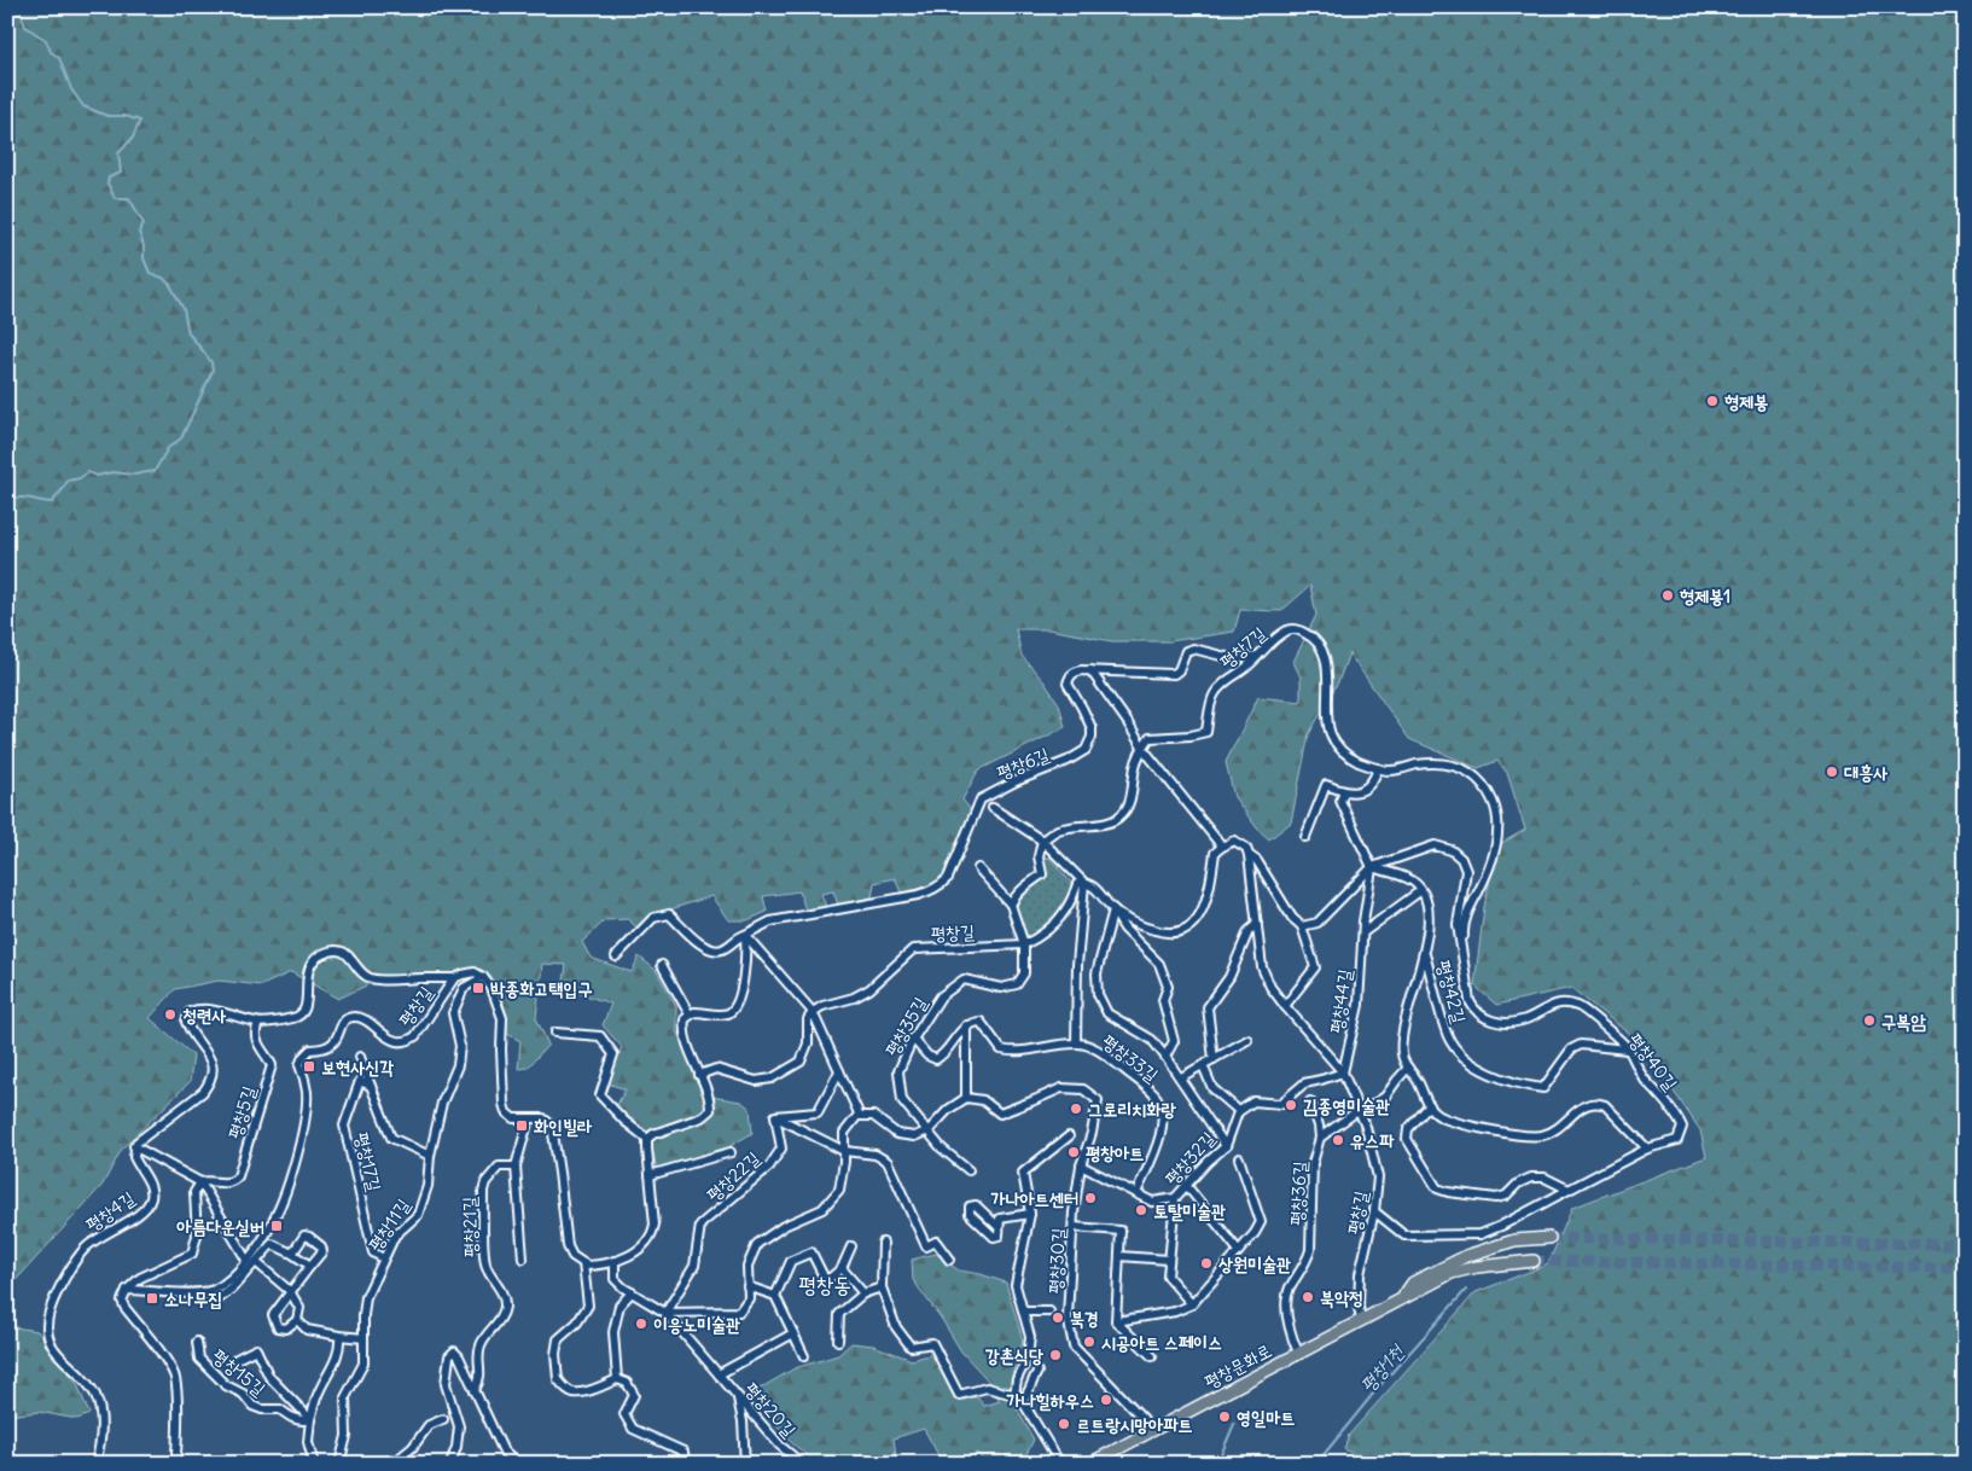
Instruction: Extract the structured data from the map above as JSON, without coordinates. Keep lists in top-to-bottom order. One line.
{"streets":{"main road":["평창문화로"],"street":["평창7길","평창6길","평창길","평창42길","평창44길","평창35길","평창33길","평창40길","평창5길","평창32길","평창17길","평창22길","평창36길","평창4길","평창11길","평창21길","평창30길","평창15길","평창20길"]},"crossings":[["평창7길","평창40길"],["평창길","평창44길"],["평창길","평창35길"],["평창길","평창40길"],["평창길","평창36길"],["평창길","평창11길"],["평창길","평창문화로"],["평창42길","평창40길"],["평창44길","평창40길"],["평창33길","평창32길"],["평창5길","평창4길"],["평창32길","평창30길"],["평창17길","평창11길"],["평창22길","평창20길"],["평창36길","평창문화로"],["평창30길","평창문화로"]],"districts":["평창동"],"water":["평창1천"],"places":{"other":["형제봉","형제봉1","대흥사","청련사","구복암","김종영미술관","그로리치화랑","유스파","평창아트","가나아트센터","토탈미술관","상원미술관","북악정","북경","이응노미술관","시공아트 스페이스","강촌식당","가나힐하우스","영일마트","르트랑시망아파트"],"transit":["박종화고택입구","보현사신각","화인빌라","아름다운실버","소나무집"]}}
